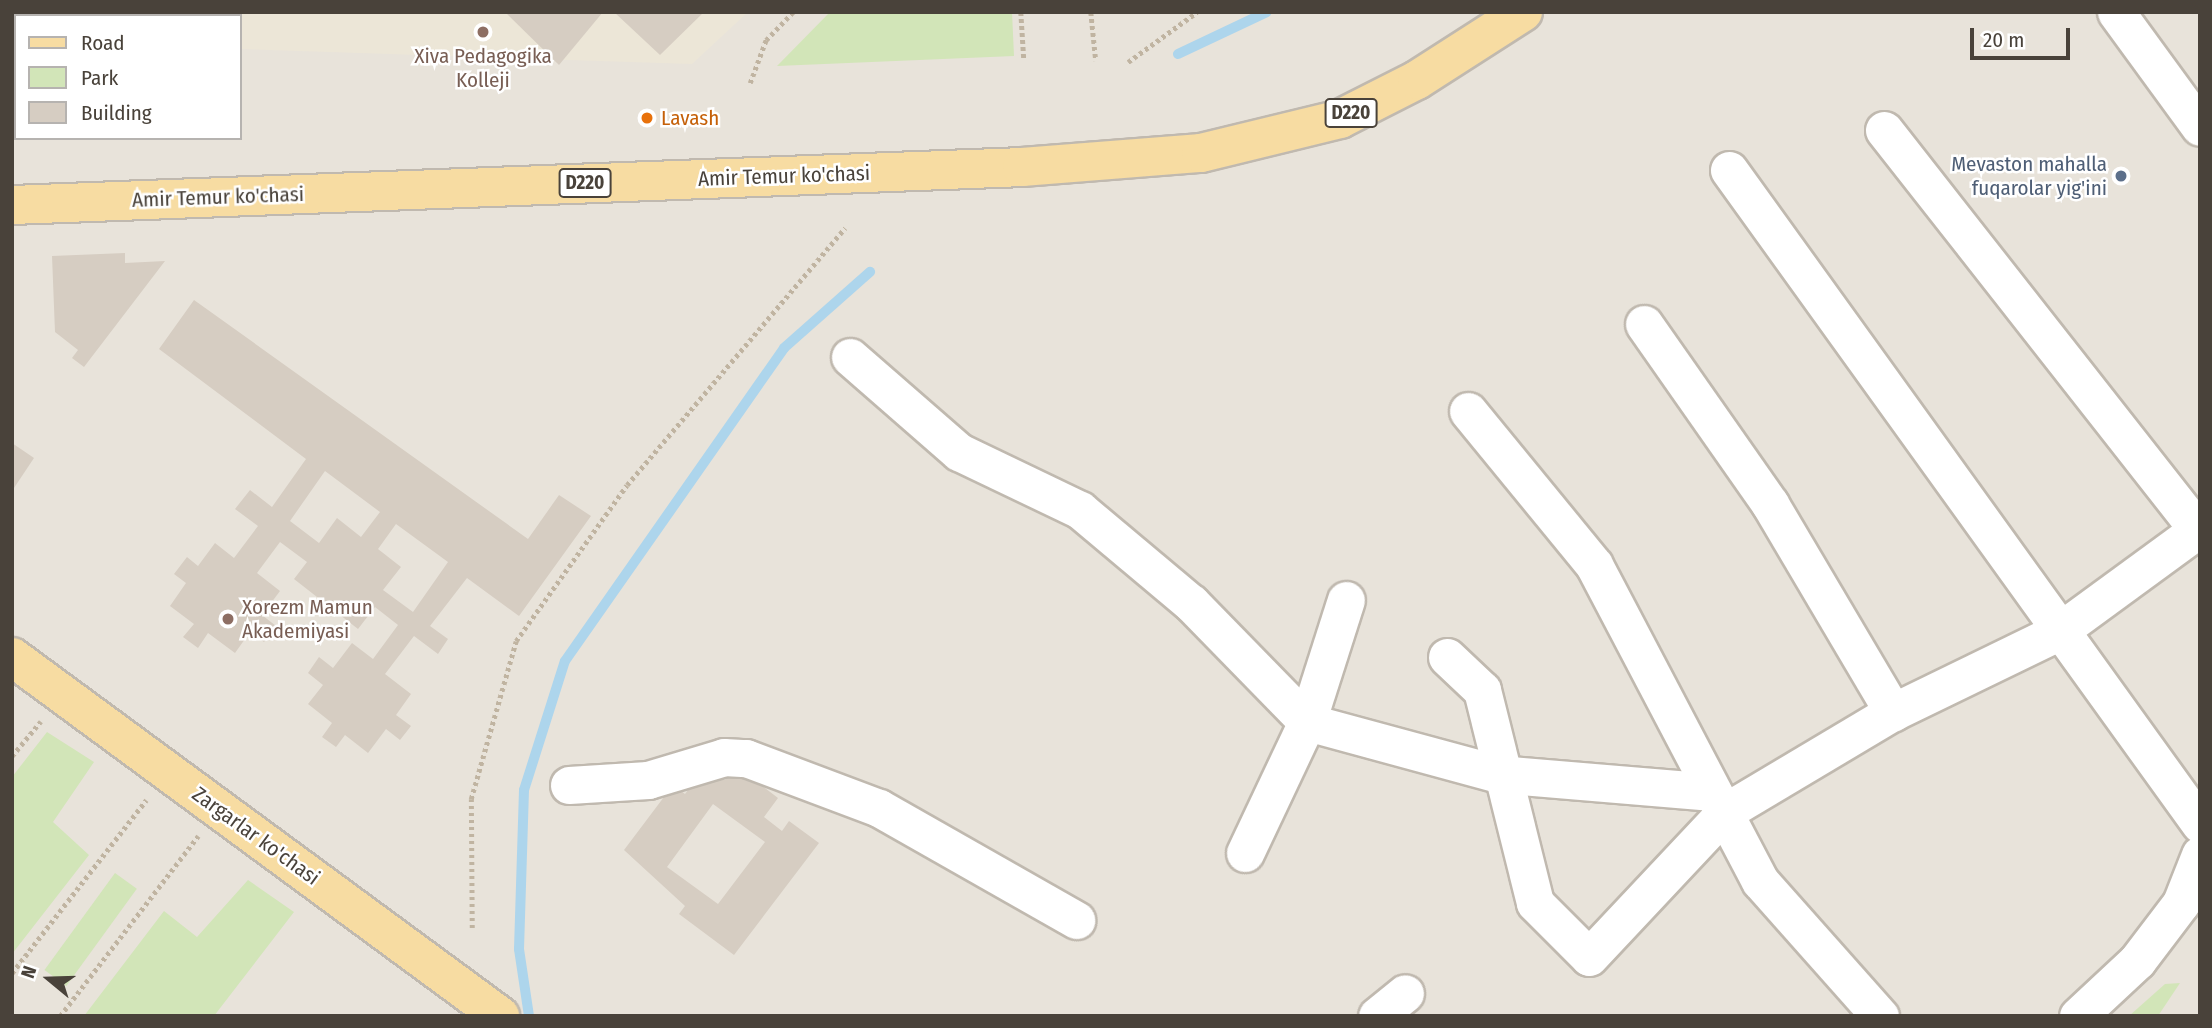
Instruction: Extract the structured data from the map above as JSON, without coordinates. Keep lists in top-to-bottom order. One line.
{"streets":{"main road":["D220","Amir Temur ko'chasi","Zargarlar ko'chasi"]},"places":["Xiva Pedagogika Kolleji","Lavash","Mevaston mahalla fuqarolar yig'ini","Xorezm Mamun Akademiyasi"],"legend":["Road","Park","Building"],"scale_bar":"20 m","north":"left"}
